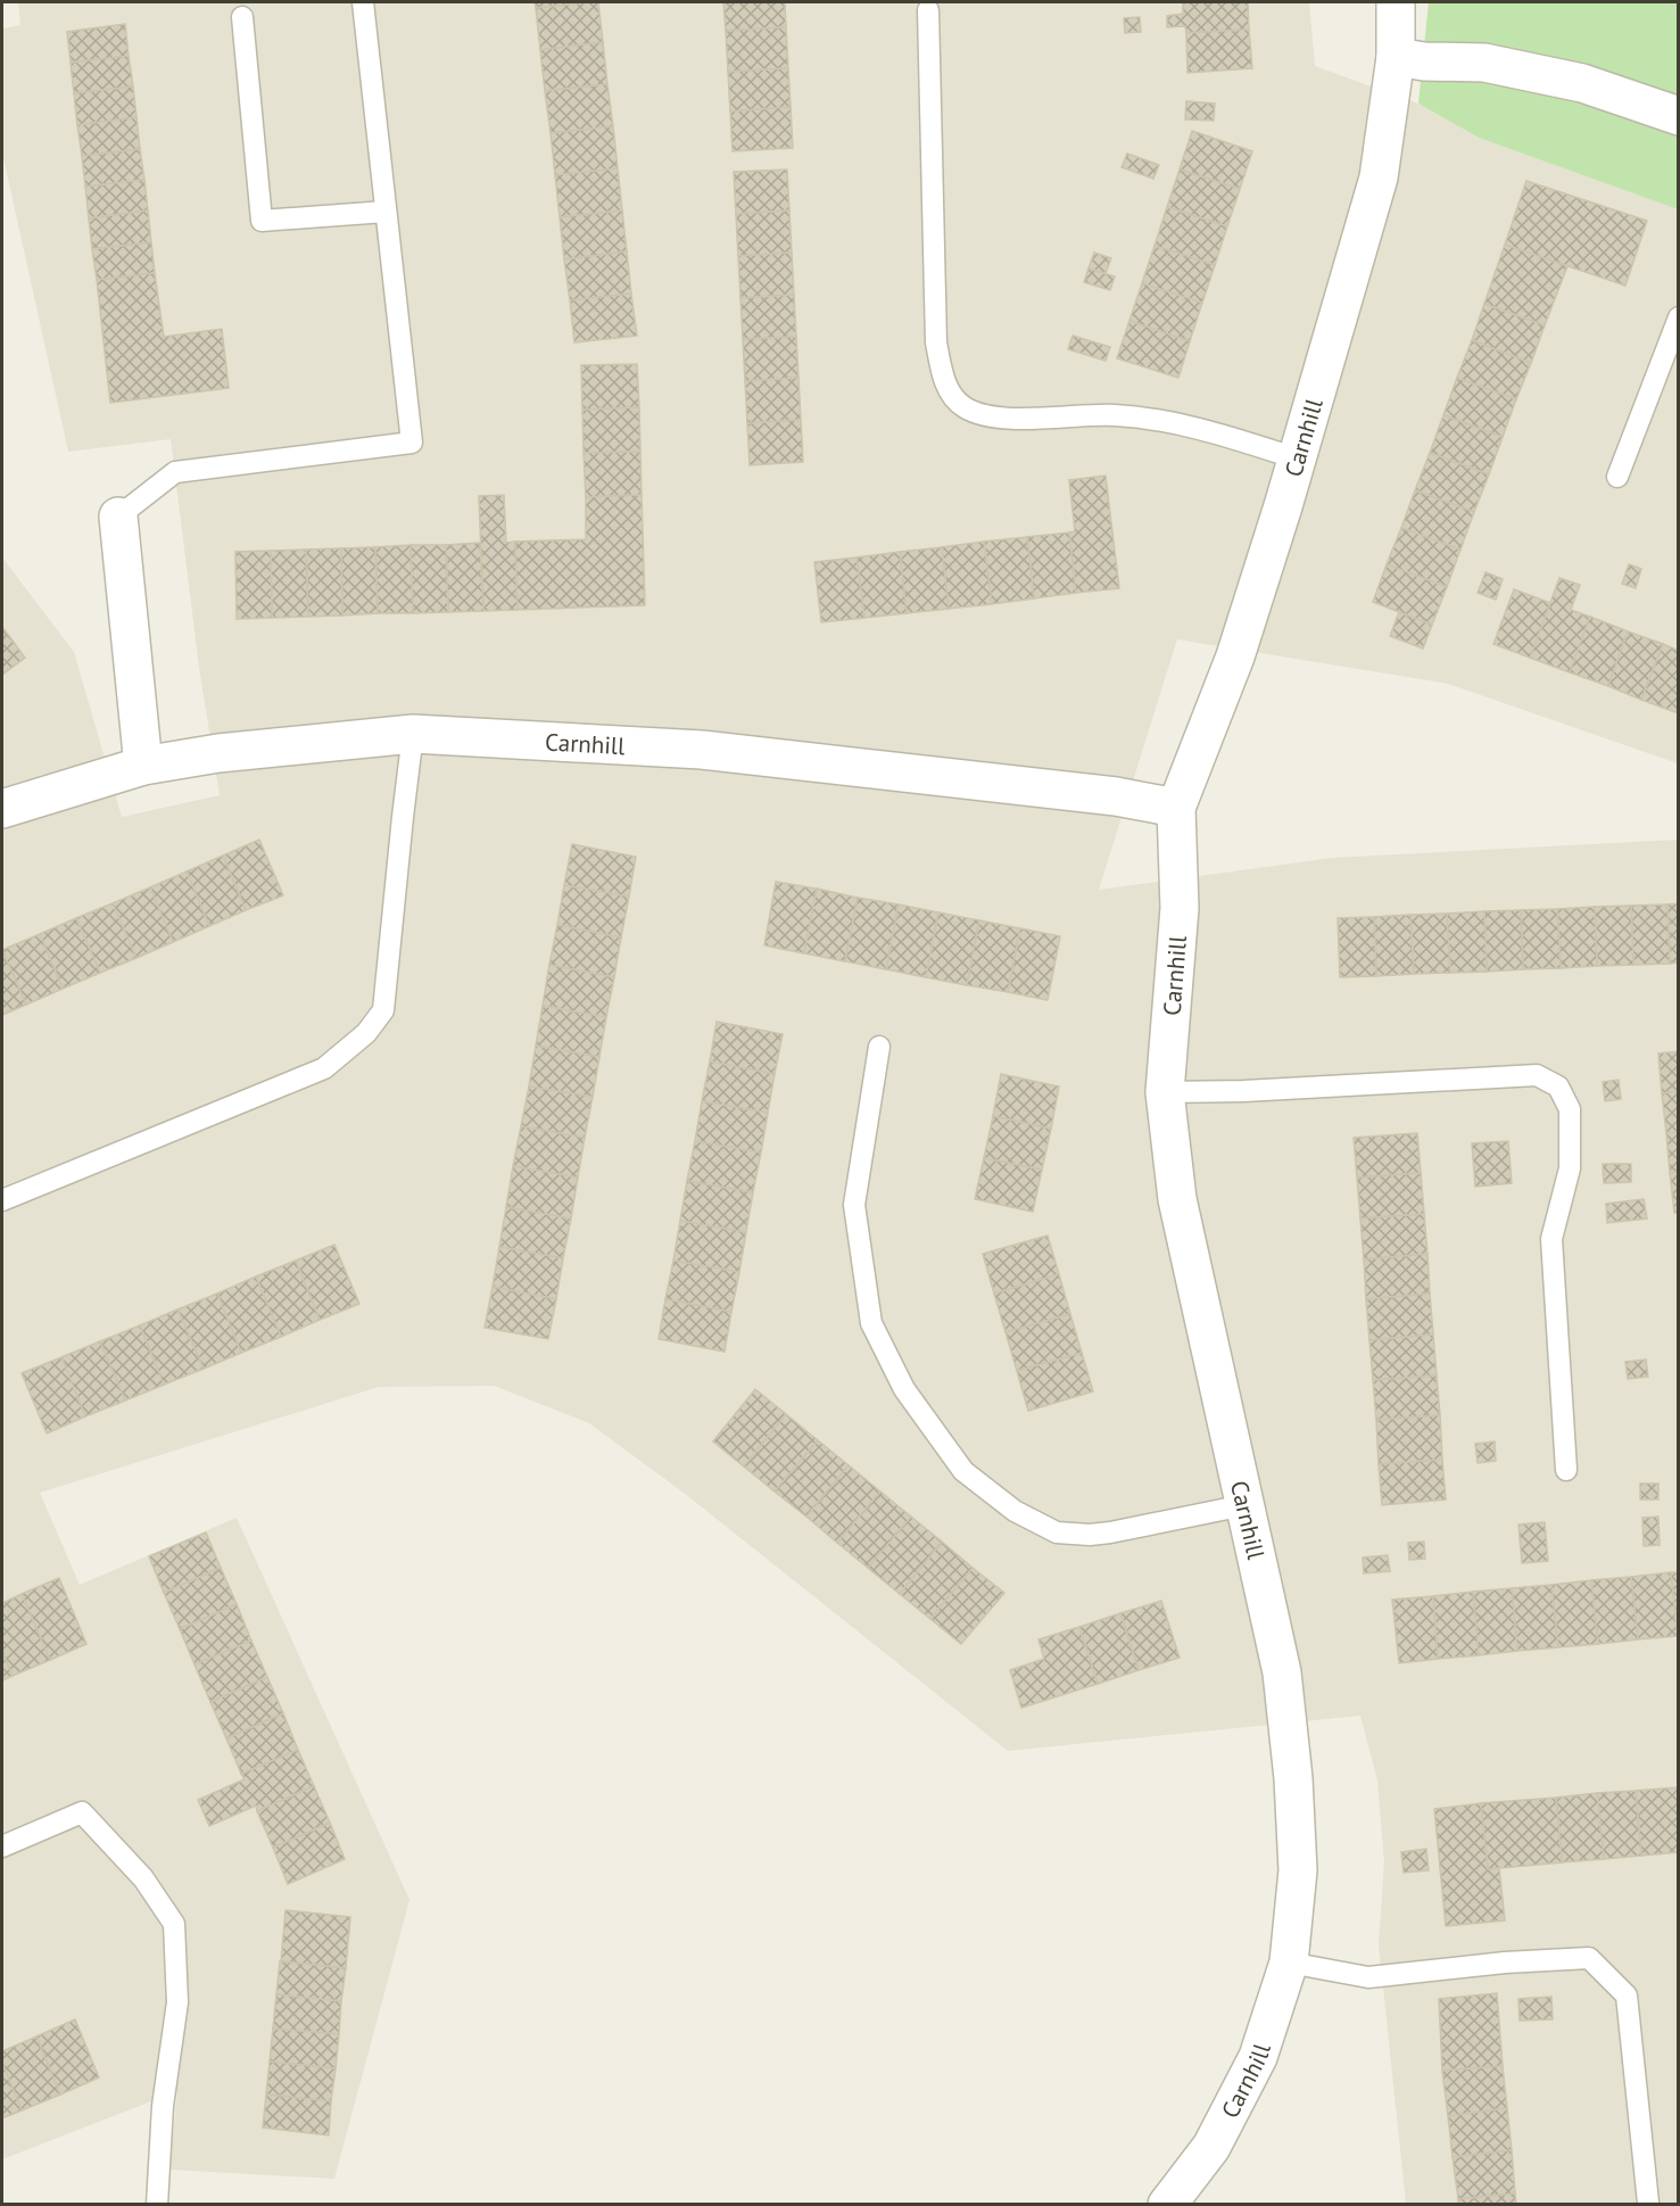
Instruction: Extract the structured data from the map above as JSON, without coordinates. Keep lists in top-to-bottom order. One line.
{"streets":{"street":["Carnhill"]}}
